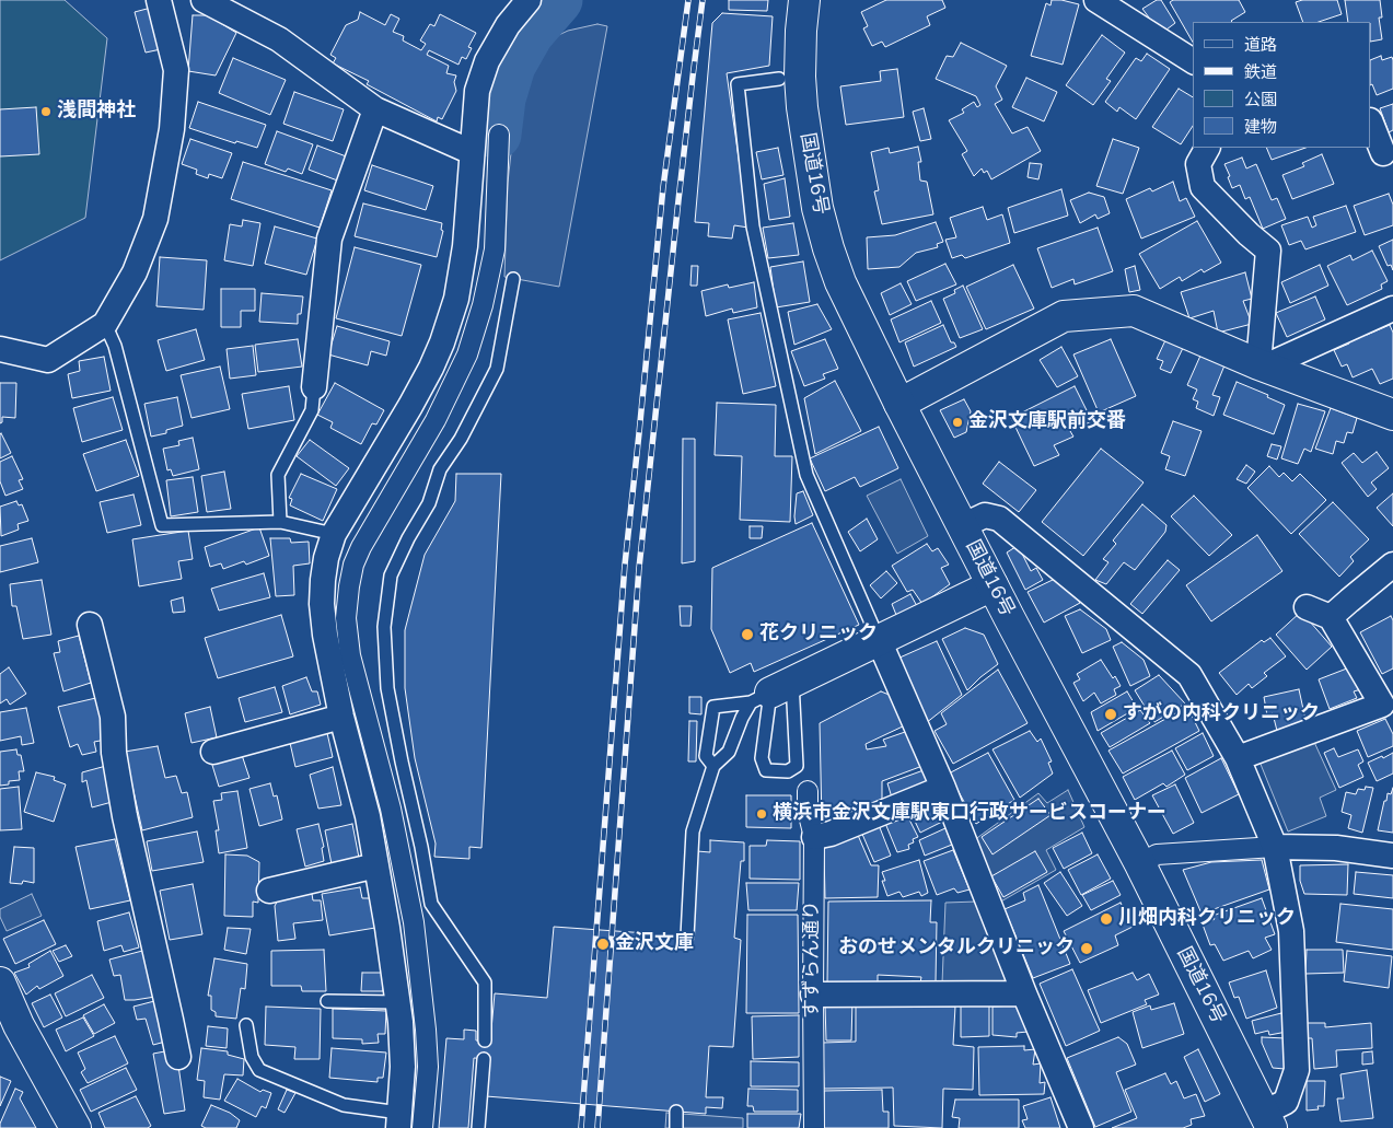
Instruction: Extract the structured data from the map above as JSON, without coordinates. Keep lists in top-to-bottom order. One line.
{"streets":{"main road":["国道16号"],"street":["すずらん通り"]},"places":["浅間神社","金沢文庫駅前交番","花クリニック","すがの内科クリニック","横浜市金沢文庫駅東口行政サービスコーナー","川畑内科クリニック","金沢文庫","おのせメンタルクリニック"],"legend":["道路","鉄道","公園","建物"]}
